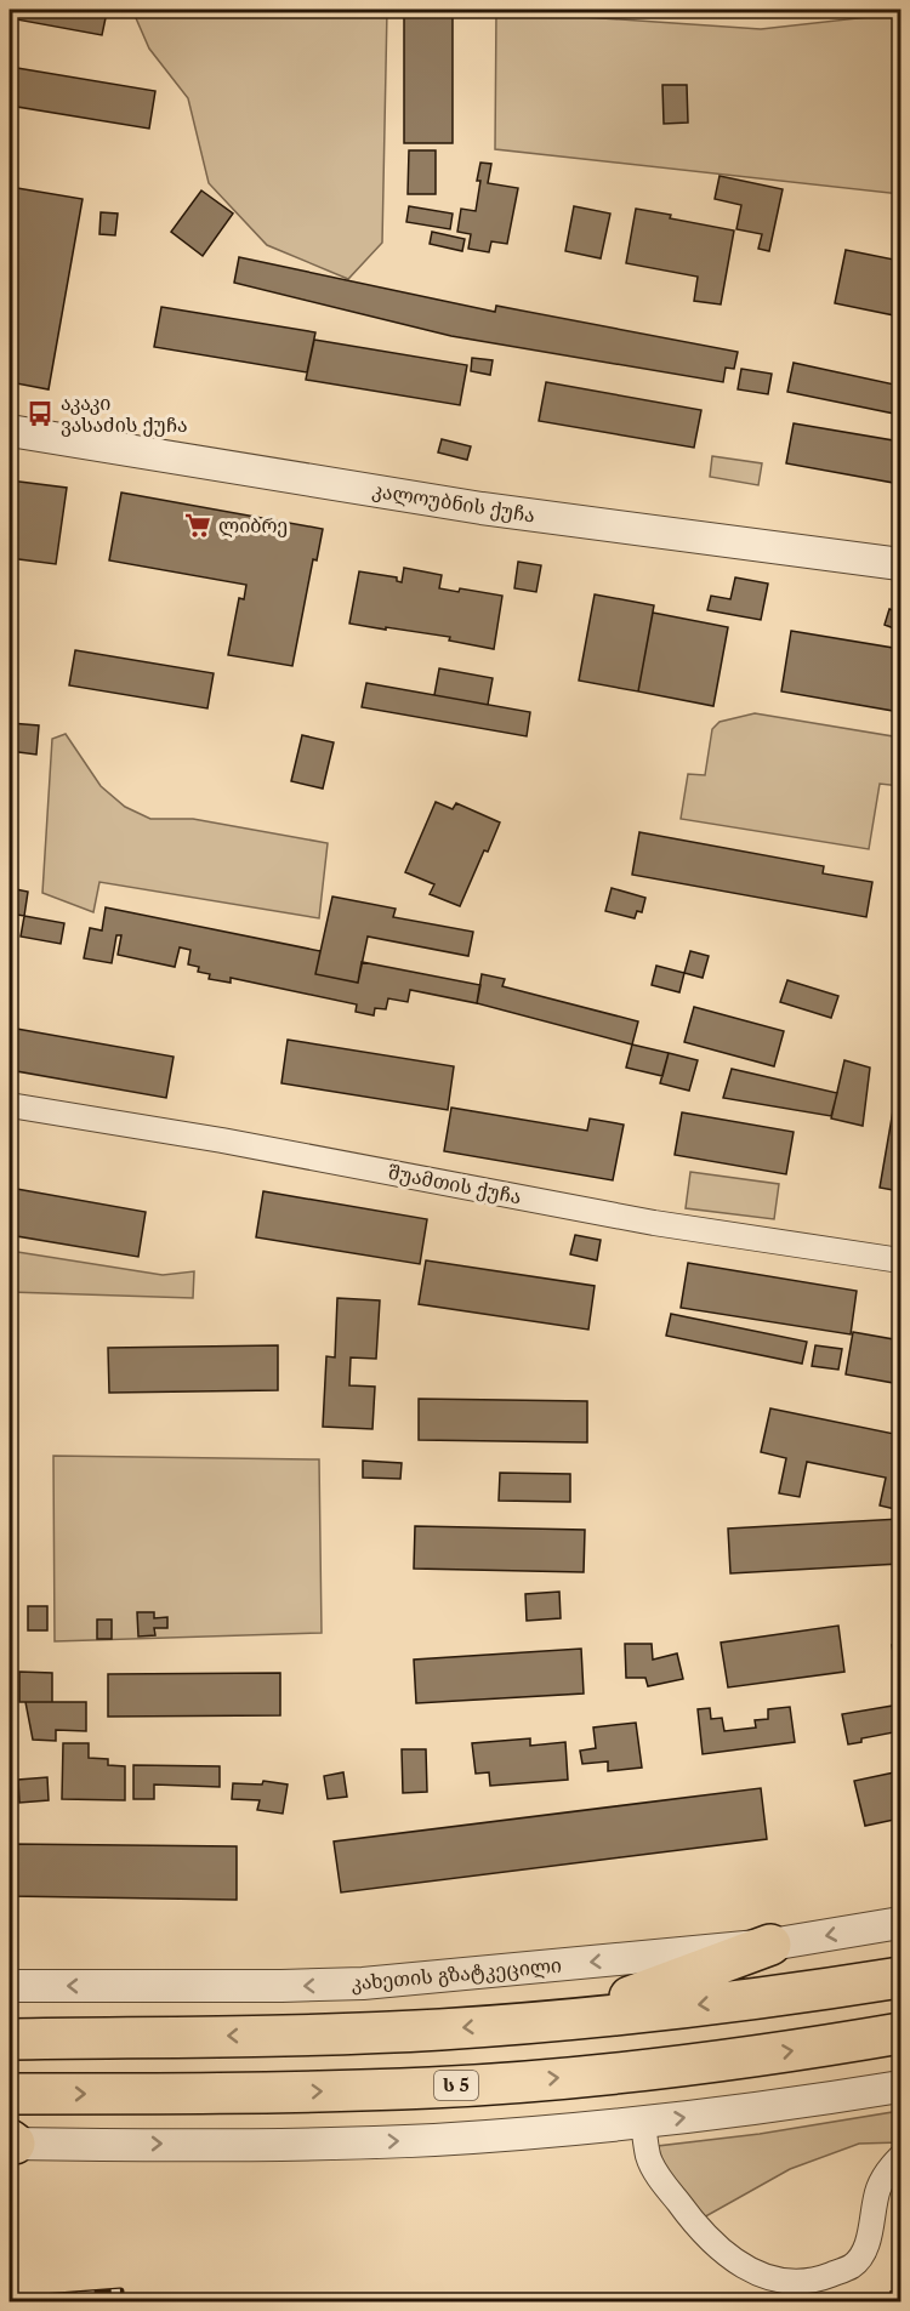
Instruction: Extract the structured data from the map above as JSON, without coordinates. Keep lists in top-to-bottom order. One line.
{"streets":{"highway":["ს 5"],"street":["კალოუბნის ქუჩა","შუამთის ქუჩა","კახეთის გზატკეცილი"]},"places":{"bus stop":["აკაკი ვასაძის ქუჩა"],"supermarket":["ლიბრე"]}}
